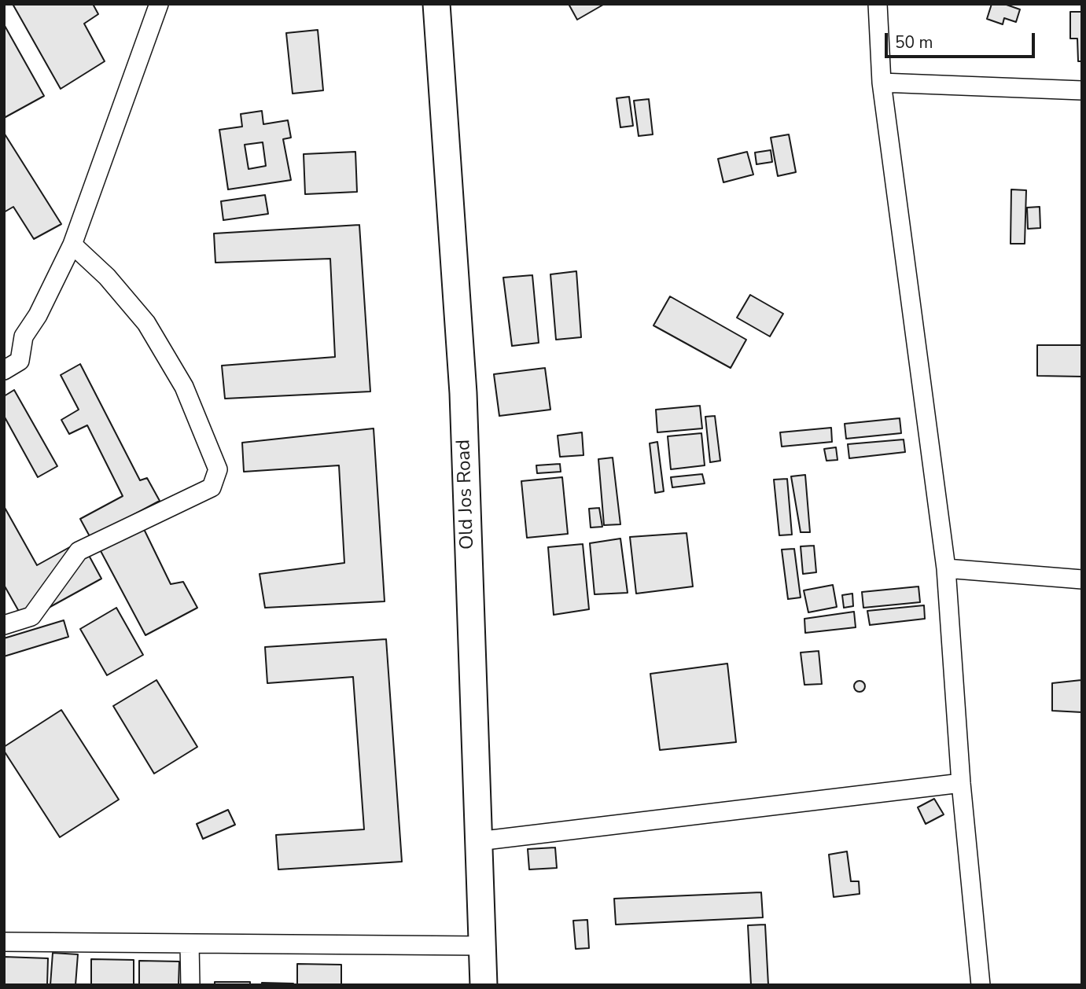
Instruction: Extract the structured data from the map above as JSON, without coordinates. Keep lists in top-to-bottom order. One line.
{"streets":{"main road":["Old Jos Road"]},"scale_bar":"50 m"}
